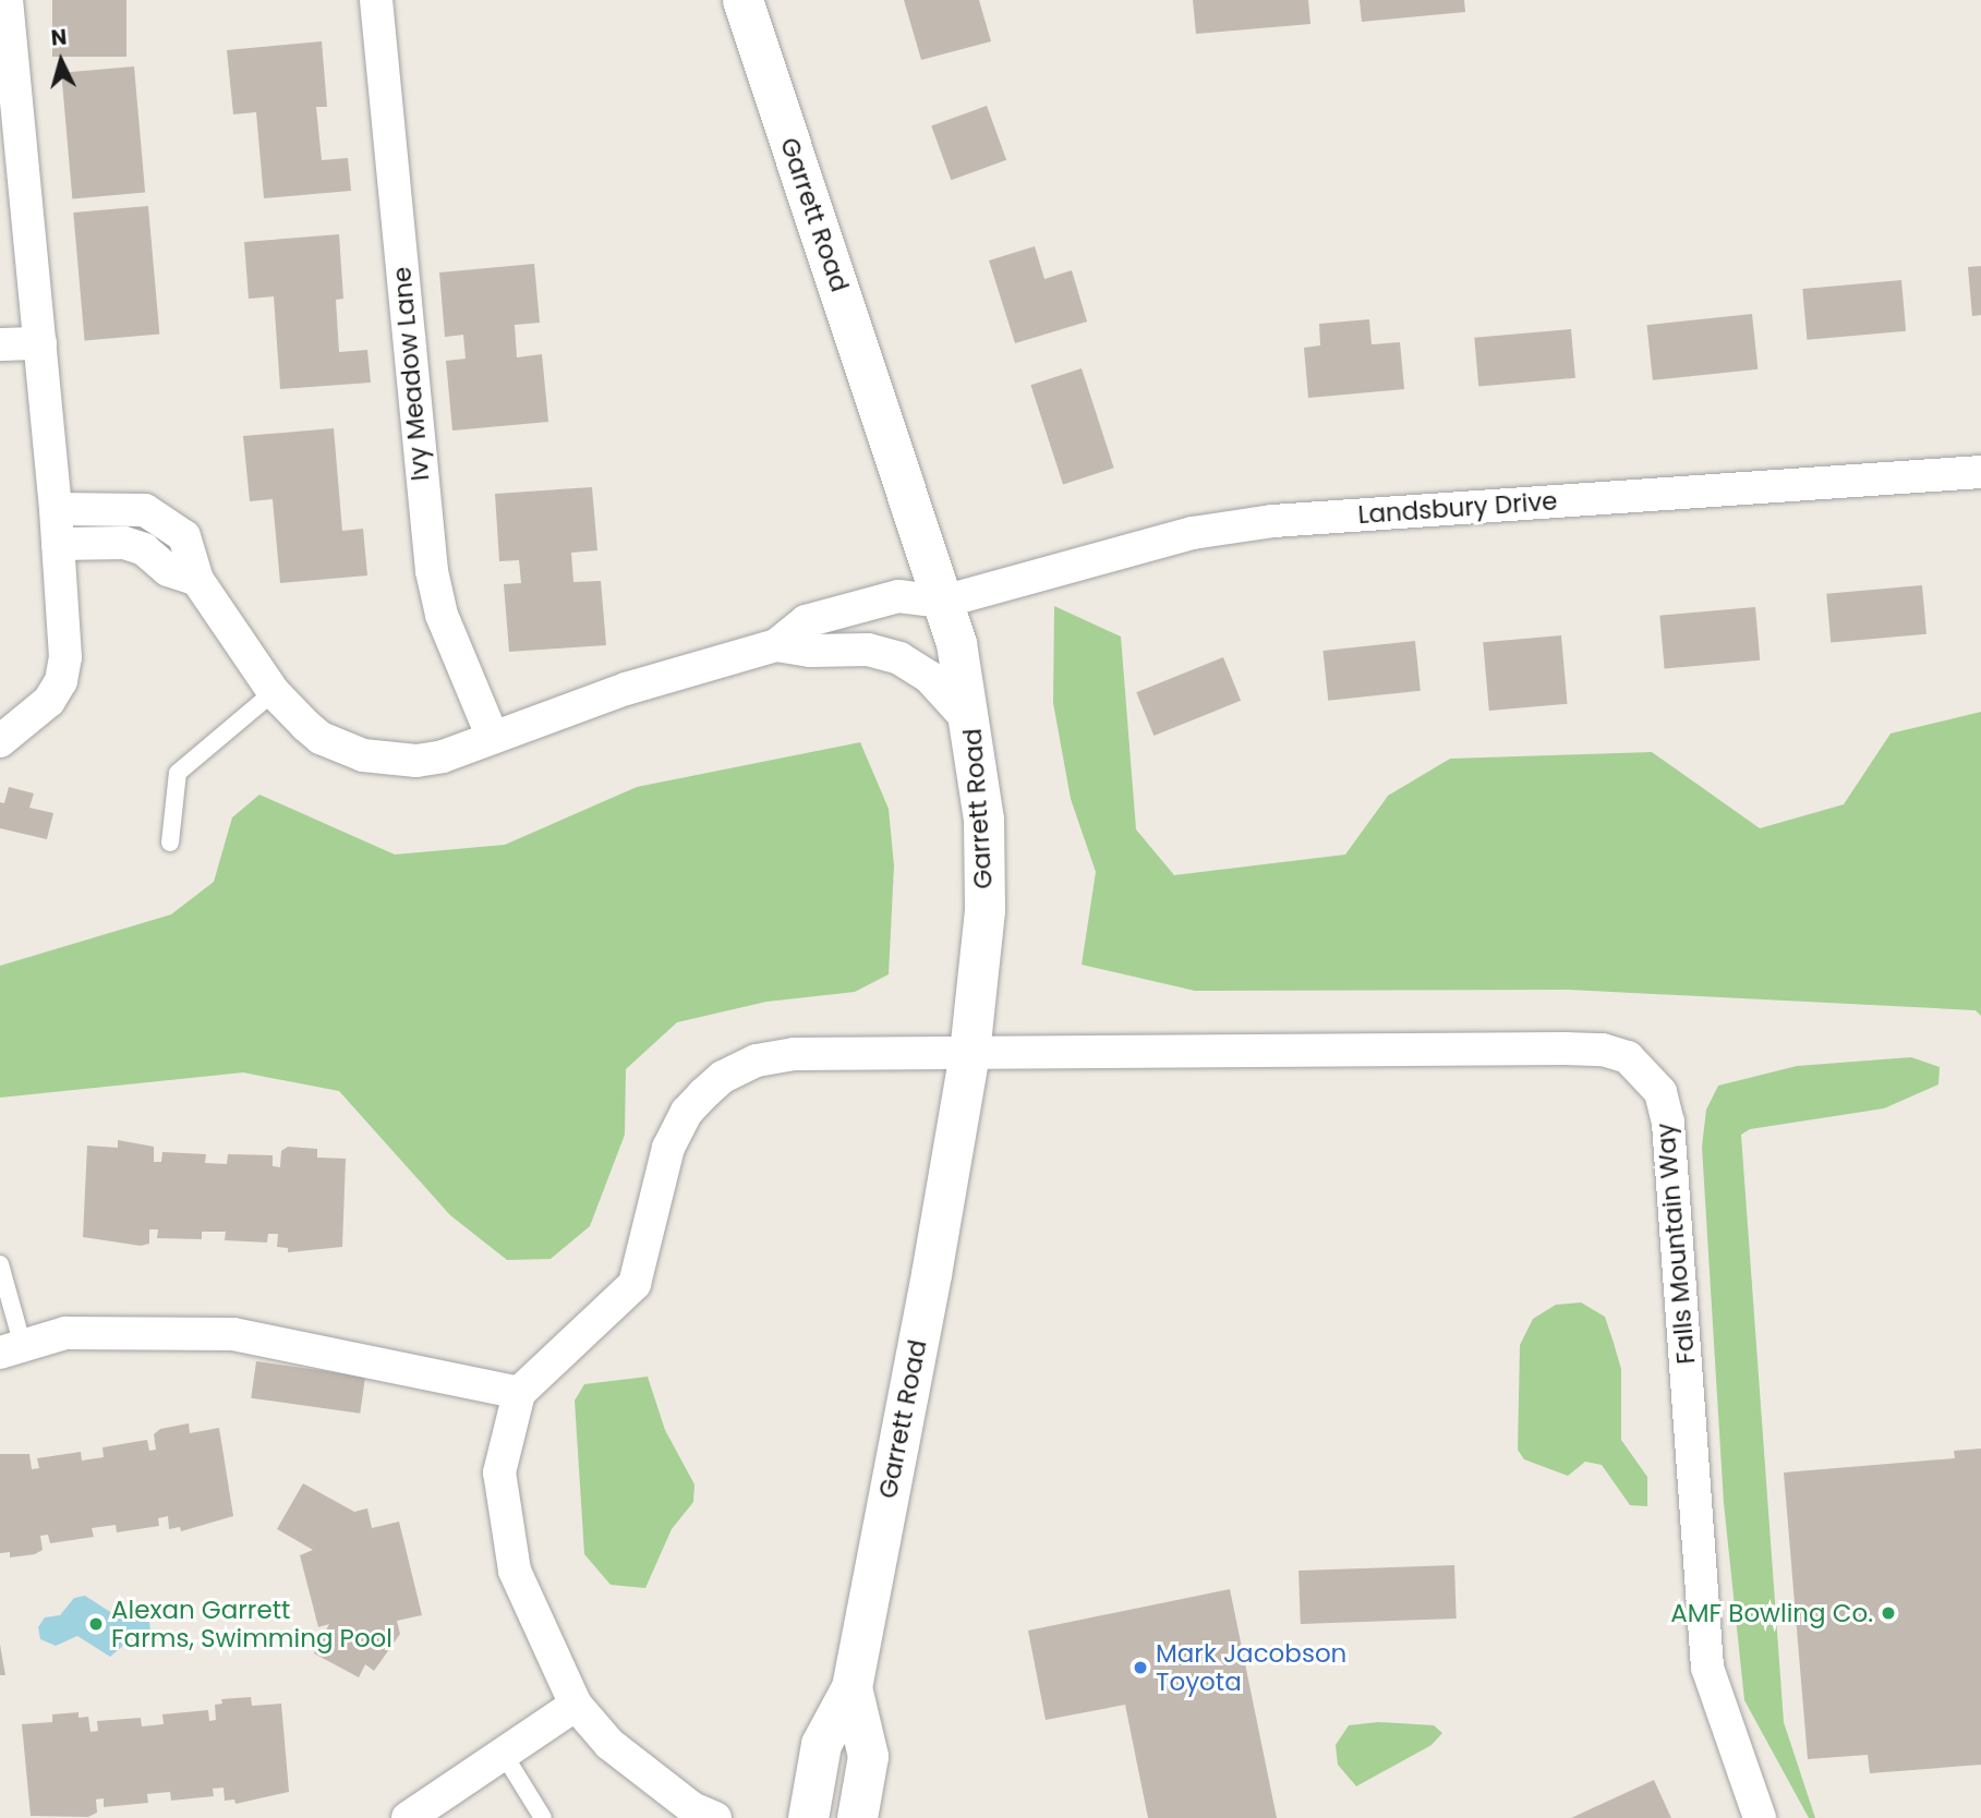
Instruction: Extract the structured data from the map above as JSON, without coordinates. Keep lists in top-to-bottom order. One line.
{"streets":{"street":["Garrett Road","Ivy Meadow Lane","Landsbury Drive","Falls Mountain Way"]},"crossings":[["Garrett Road","Landsbury Drive"],["Garrett Road","Falls Mountain Way"]],"places":["AMF Bowling Co.","Alexan Garrett Farms, Swimming Pool","Mark Jacobson Toyota"],"north":"top"}
